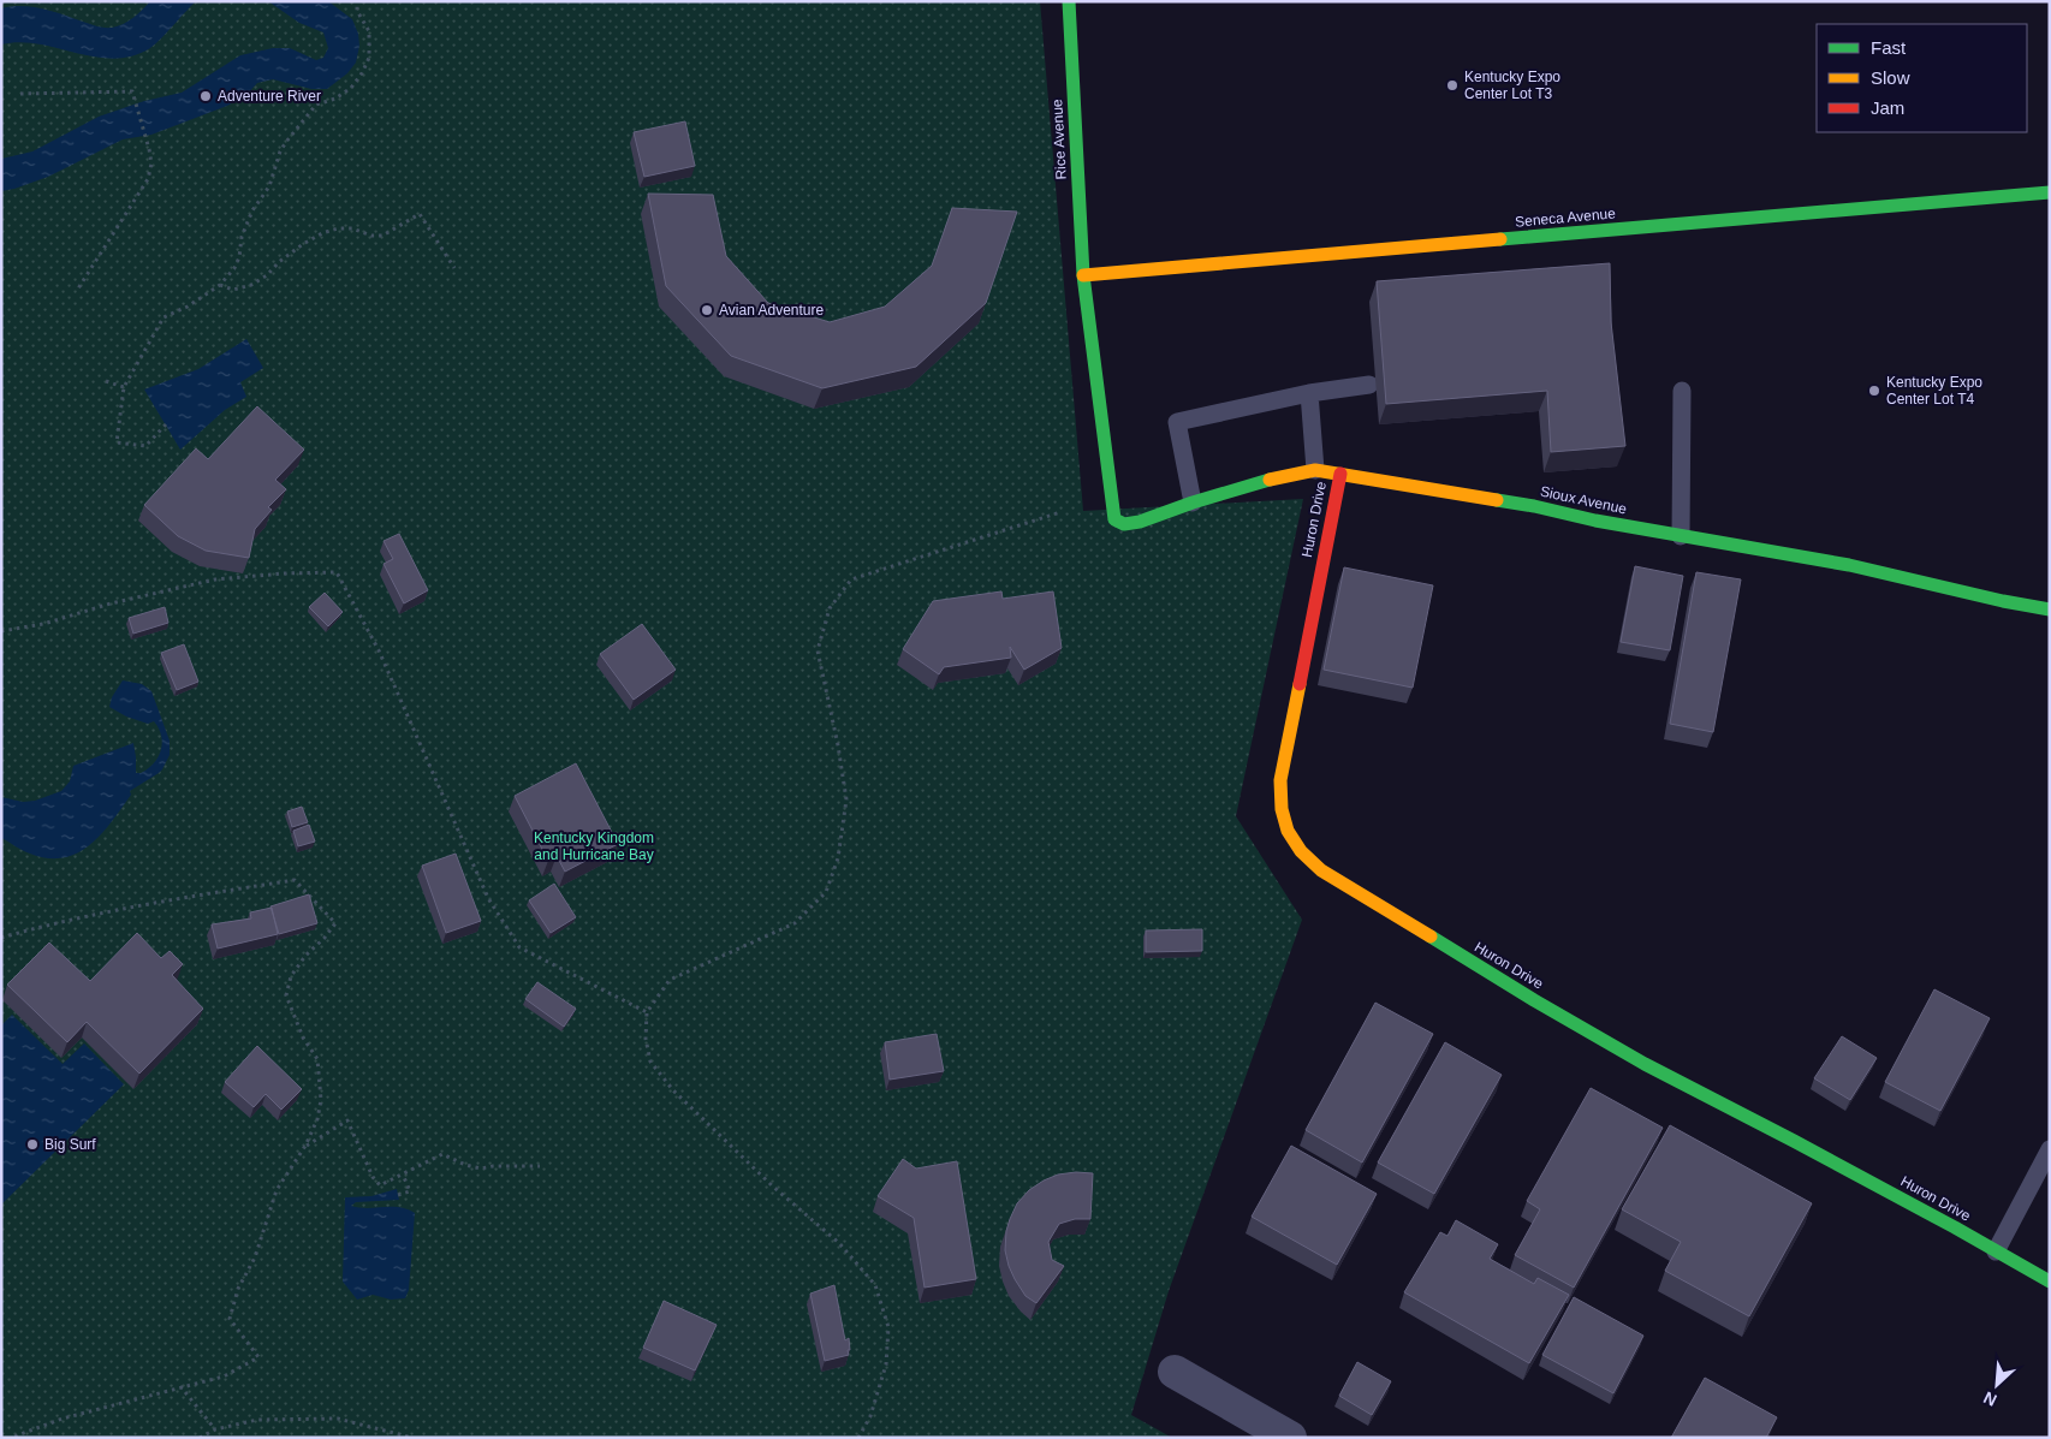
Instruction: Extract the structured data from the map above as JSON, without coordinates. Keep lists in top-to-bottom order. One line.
{"streets":{"street":["Rice Avenue","Seneca Avenue","Sioux Avenue","Huron Drive"]},"crossings":[["Rice Avenue","Seneca Avenue"],["Rice Avenue","Sioux Avenue"],["Sioux Avenue","Huron Drive"]],"parks":["Kentucky Kingdom and Hurricane Bay"],"places":["Kentucky Expo Center Lot T3","Adventure River","Avian Adventure","Kentucky Expo Center Lot T4","Big Surf"],"legend":["Fast","Slow","Jam"],"north":"bottom left"}
